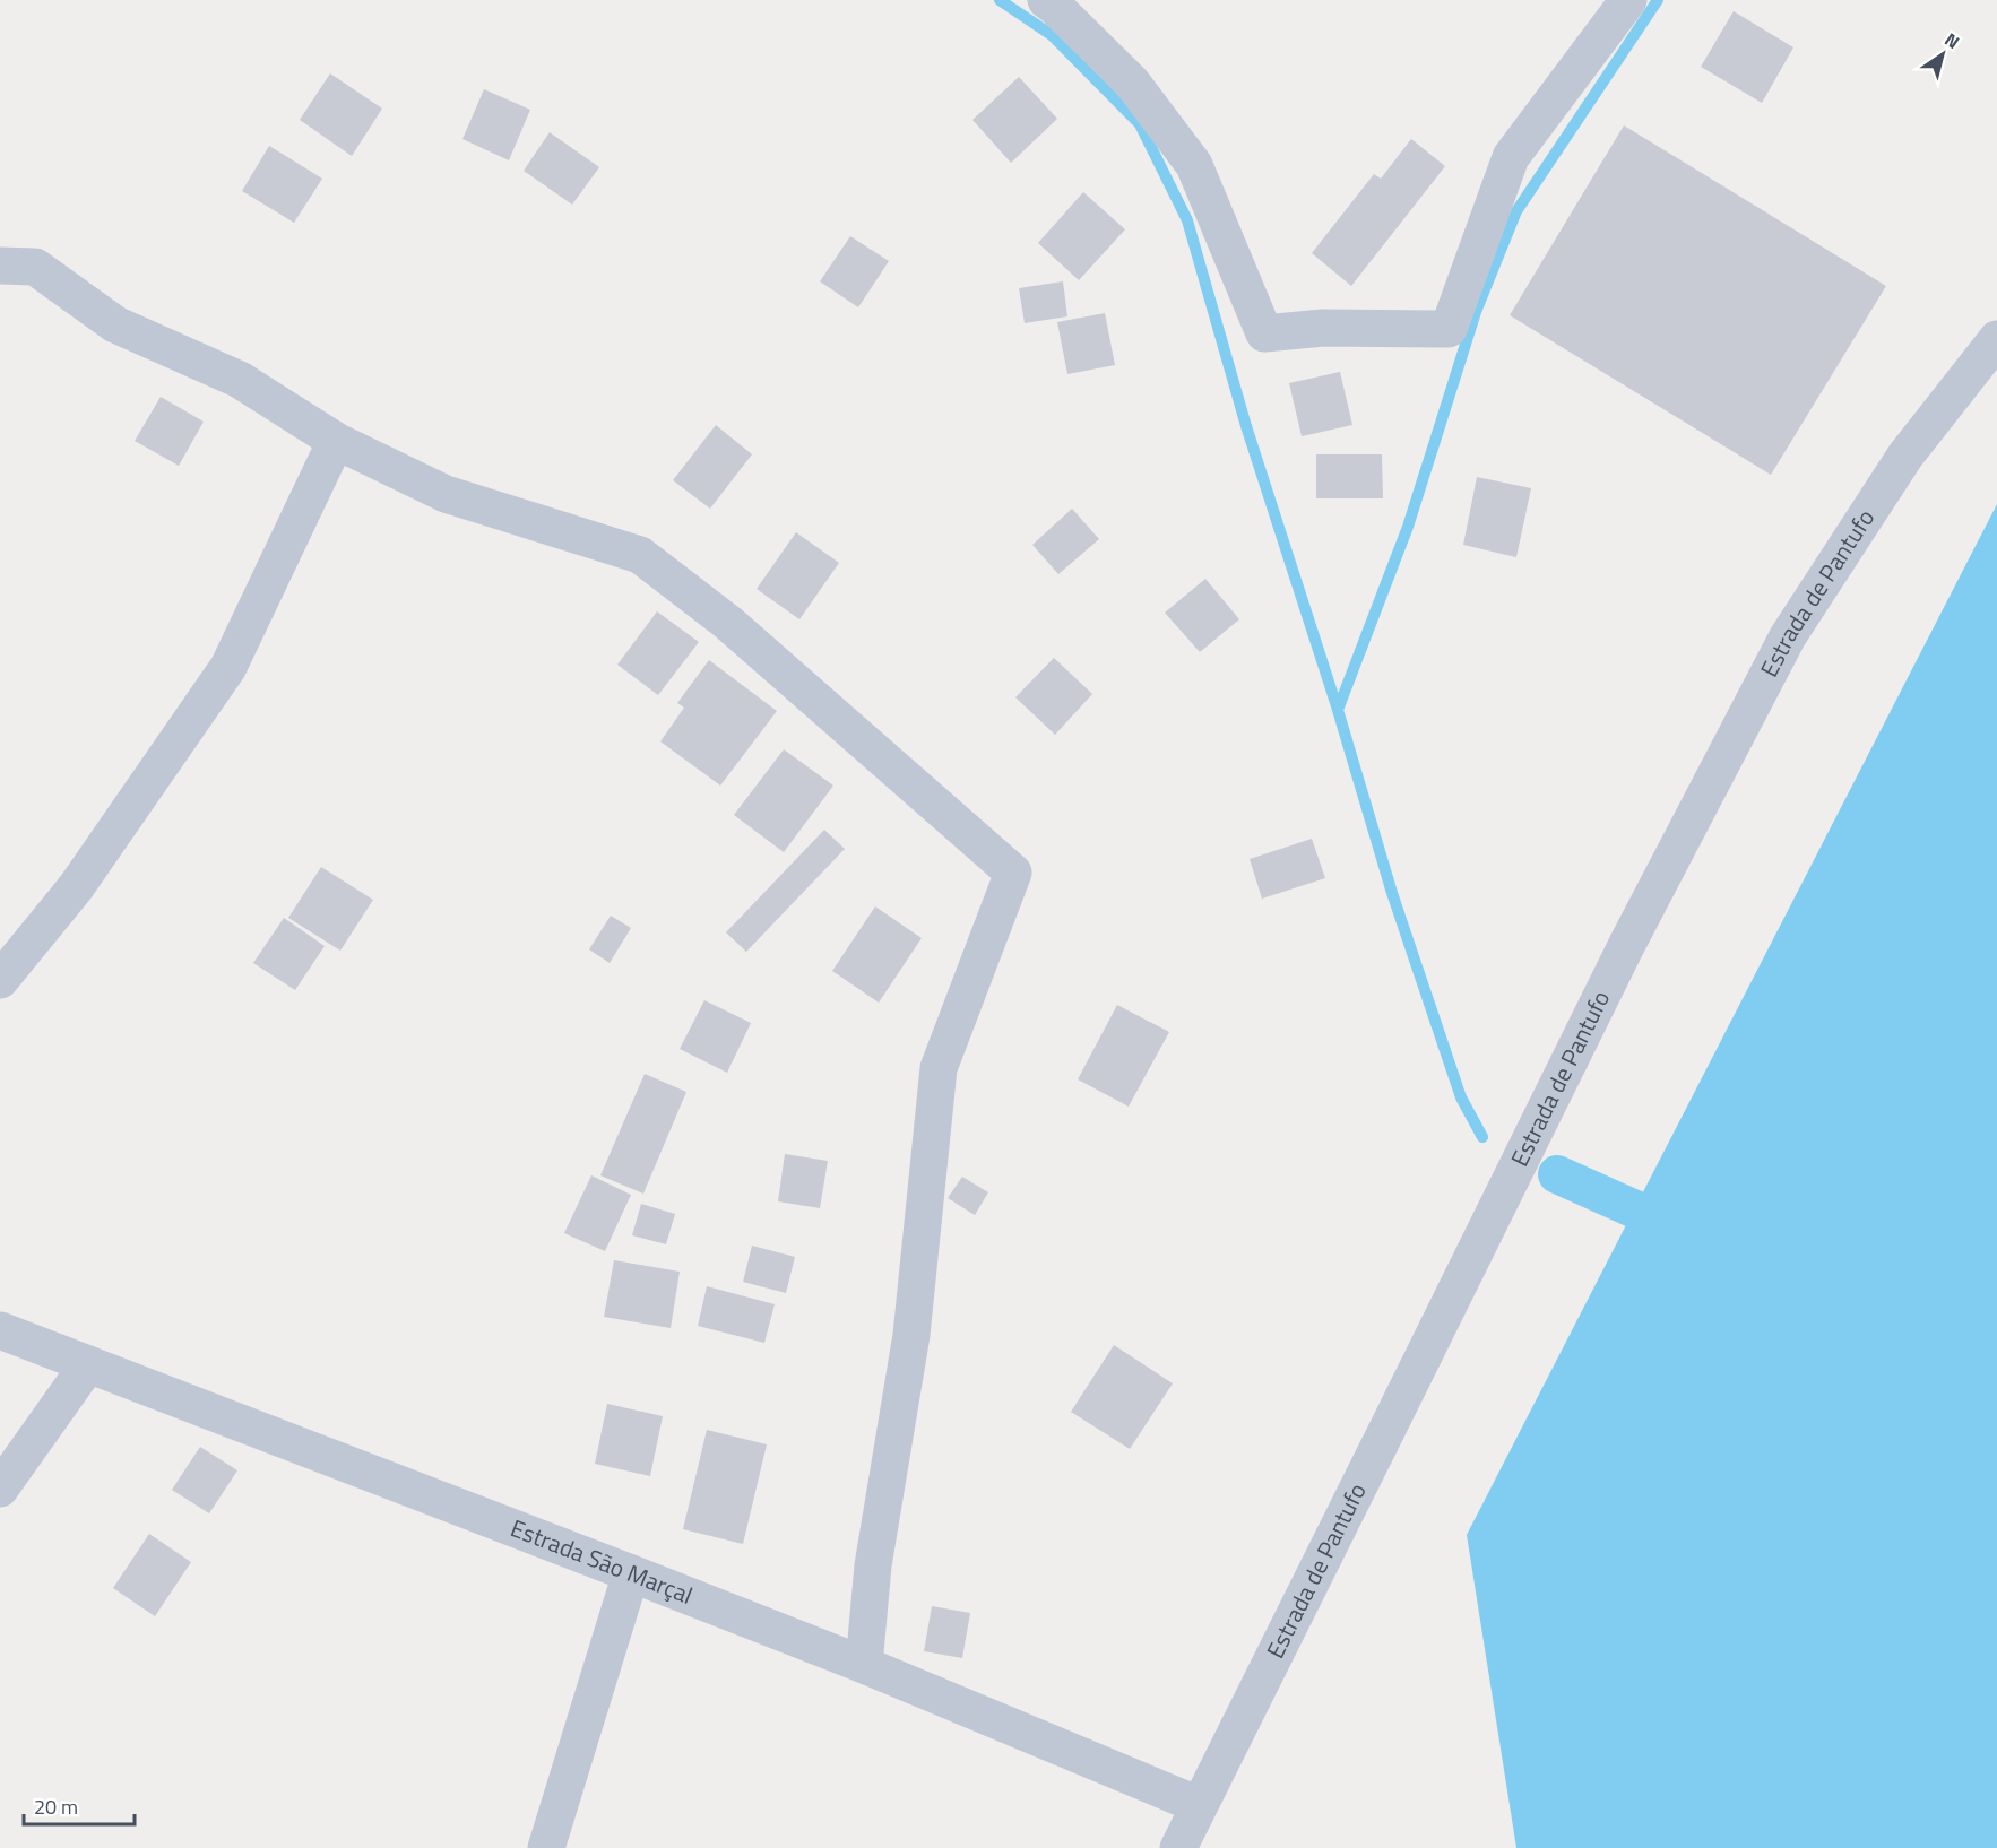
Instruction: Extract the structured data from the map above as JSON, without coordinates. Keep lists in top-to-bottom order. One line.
{"streets":{"street":["Estrada de Pantufo","Estrada São Marçal"]},"crossings":[["Estrada de Pantufo","Estrada São Marçal"]],"scale_bar":"20 m","north":"top right"}
